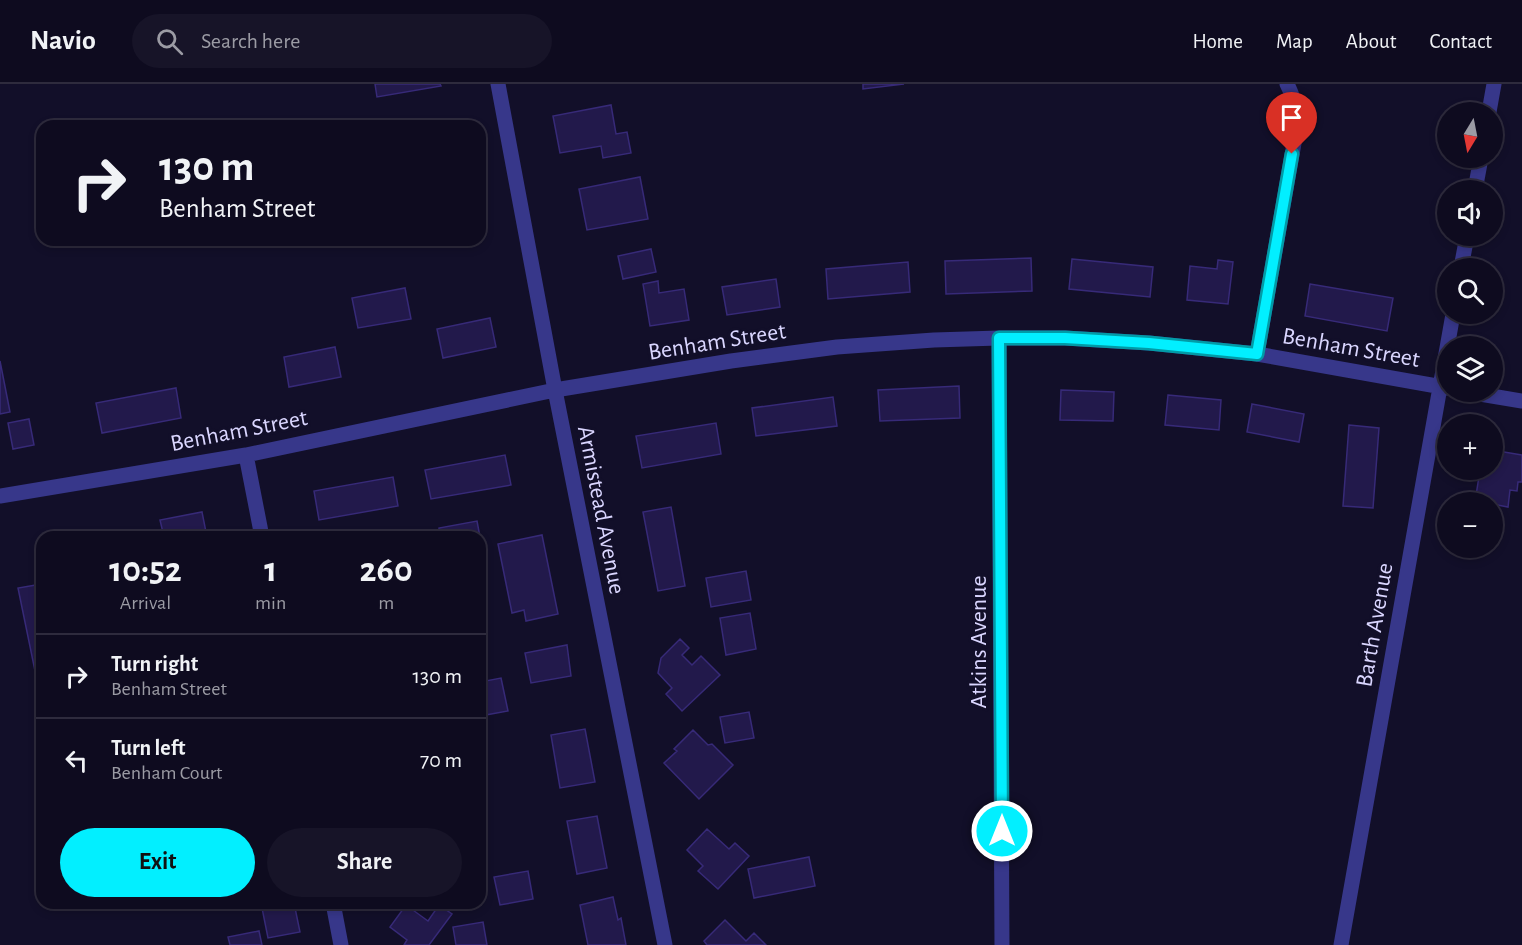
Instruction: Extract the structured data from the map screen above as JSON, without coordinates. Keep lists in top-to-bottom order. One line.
{"streets":{"street":["Benham Street","Armistead Avenue","Barth Avenue","Atkins Avenue"]},"crossings":[["Benham Street","Armistead Avenue"],["Benham Street","Atkins Avenue"]],"north":"bottom","page":{"header":"Navio","search":"Search here","nav":["Home","Map","About","Contact"],"map_buttons":["+","−"],"turn":["130 m","Benham Street"],"eta":["10:52","Arrival","1","min","260","m"],"list":[{"name":"Turn right","note":"Benham Street","value":"130 m"},{"name":"Turn left","note":"Benham Court","value":"70 m"}],"buttons":["Exit","Share"]}}
